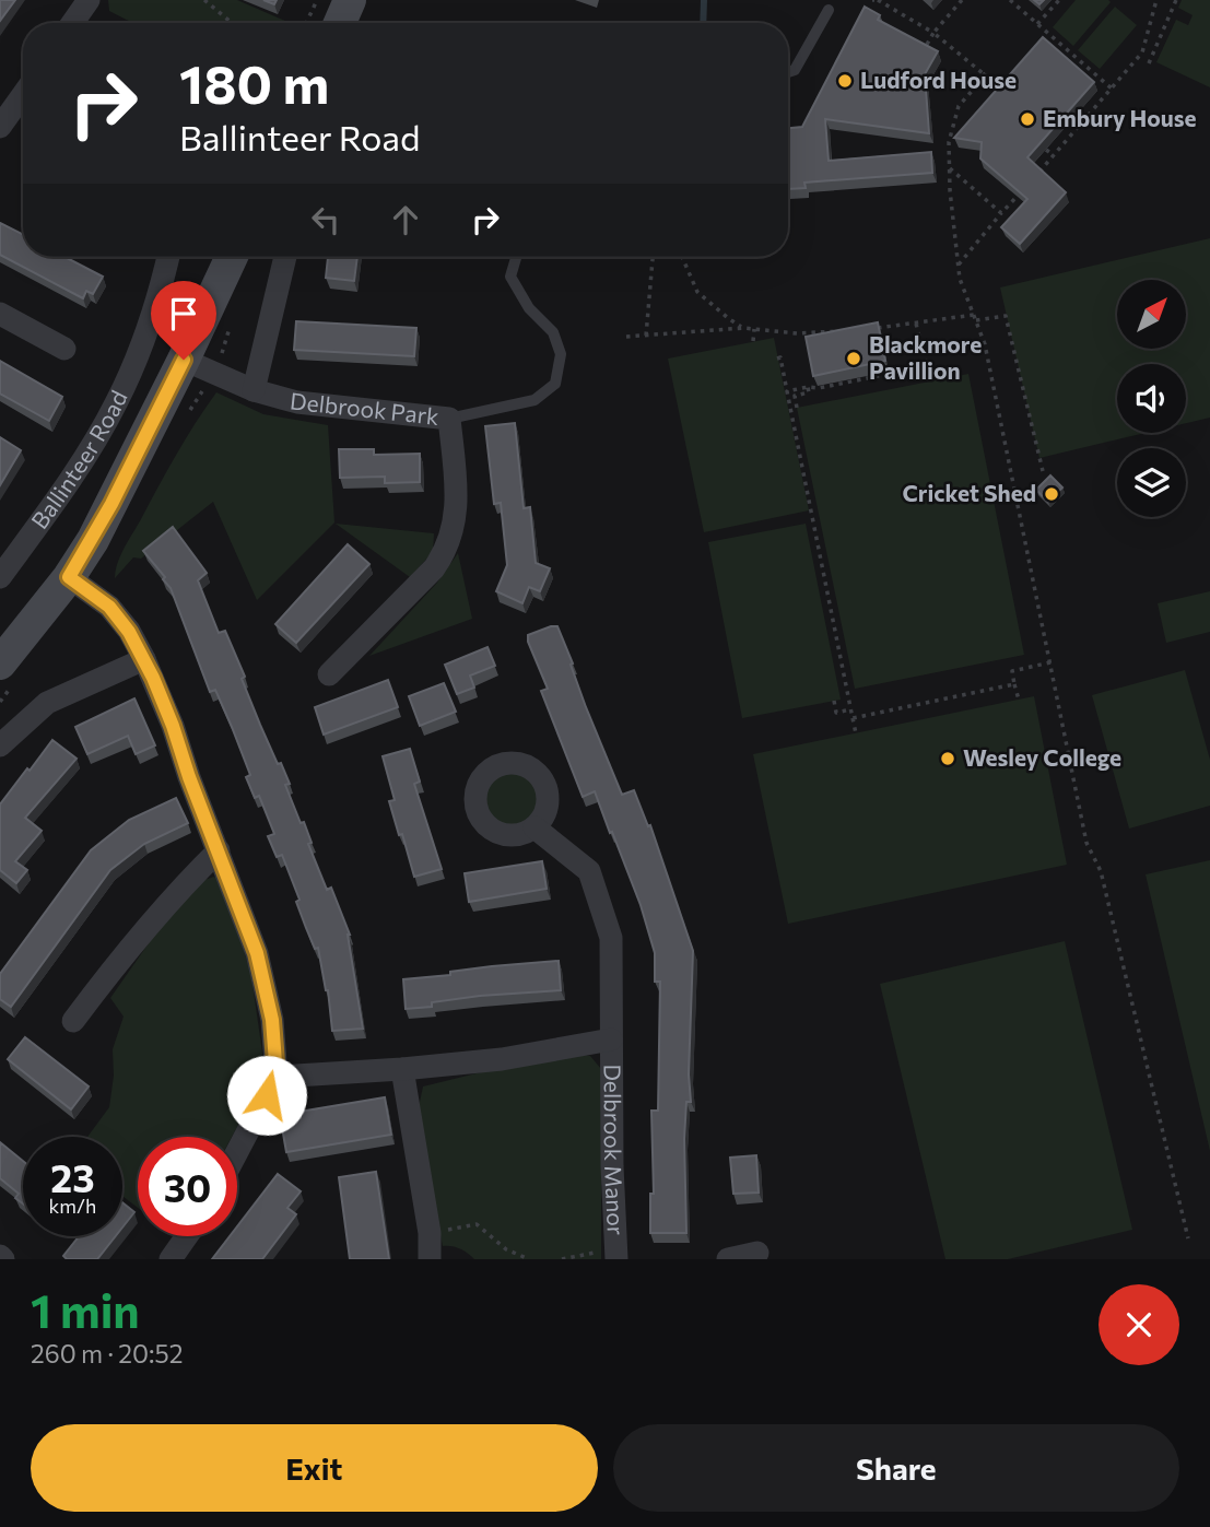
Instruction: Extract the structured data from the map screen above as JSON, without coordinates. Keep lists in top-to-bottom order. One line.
{"streets":{"main road":["Ballinteer Road"],"street":["Delbrook Park","Delbrook Manor"]},"crossings":[["Delbrook Park","Ballinteer Road"]],"places":["Ludford House","Embury House","Blackmore Pavillion","Cricket Shed","Wesley College"],"north":"top right","page":{"turn":["180 m","Ballinteer Road"],"speed":"23 km/h","limit":"30","heading":["1 min","260 m · 20:52"],"buttons":["Exit","Share"]}}
